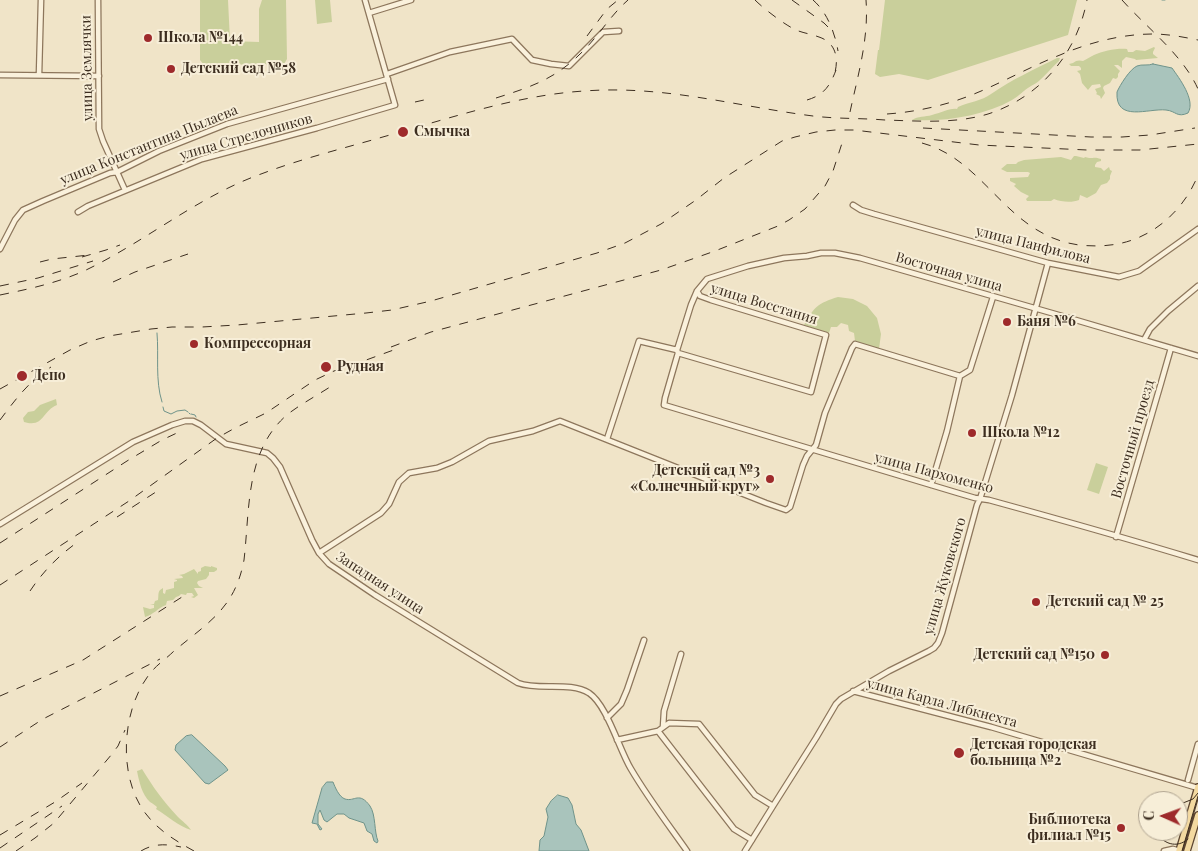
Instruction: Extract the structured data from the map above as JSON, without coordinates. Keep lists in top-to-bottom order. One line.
{"streets":{"street":["улица Землячки","улица Стрелочников","улица Константина Пылаева","улица Панфилова","Восточная улица","улица Восстания","Восточный проезд","улица Пархоменко","улица Жуковского","Западная улица","улица Карла Либкнехта"]},"crossings":[["улица Землячки","улица Стрелочников"],["улица Землячки","улица Константина Пылаева"],["улица Стрелочников","улица Константина Пылаева"],["улица Панфилова","улица Жуковского"],["Восточная улица","улица Восстания"],["Восточная улица","Восточный проезд"],["Восточная улица","улица Жуковского"],["улица Восстания","улица Пархоменко"],["Восточный проезд","улица Пархоменко"],["улица Пархоменко","улица Жуковского"],["улица Жуковского","улица Карла Либкнехта"]],"places":["Школа №144","Детский сад №58","Смычка","Баня №6","Компрессорная","Рудная","Депо","Школа №12","Детский сад №3 «Солнечный круг»","Детский сад № 25","Детский сад №150","Детская городская больница №2","Библиотека филиал №15"],"north":"left"}
